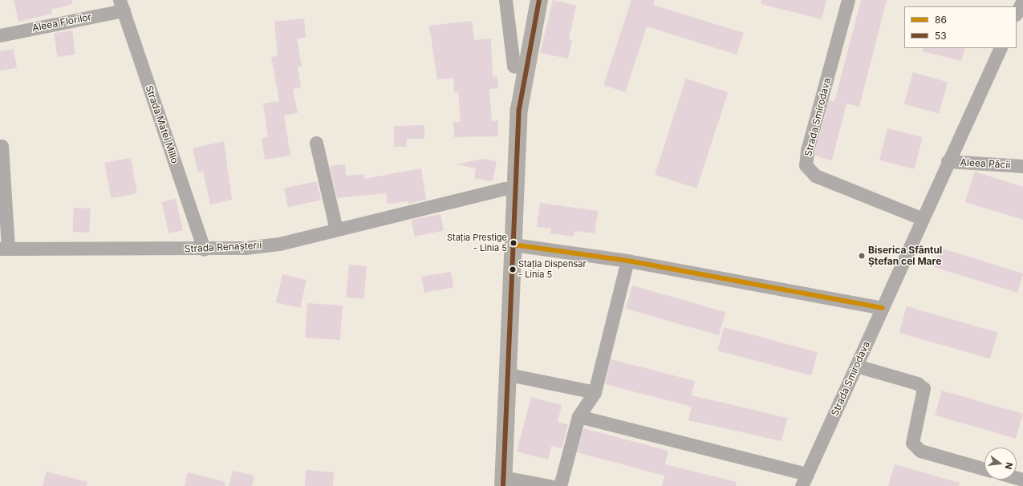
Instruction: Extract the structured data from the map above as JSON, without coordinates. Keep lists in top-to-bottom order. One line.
{"streets":{"street":["Aleea Florilor","Strada Smirodava","Strada Matei Millo","Aleea Păcii","Strada Renașterii"]},"crossings":[["Aleea Florilor","Strada Matei Millo"],["Strada Smirodava","Aleea Păcii"],["Strada Matei Millo","Strada Renașterii"]],"places":["Stația Prestige - Linia 5","Biserica Sfântul Ștefan cel Mare","Stația Dispensar - Linia 5"],"lines":["transit line 53","transit line 86"],"legend":["86","53"],"north":"right"}
